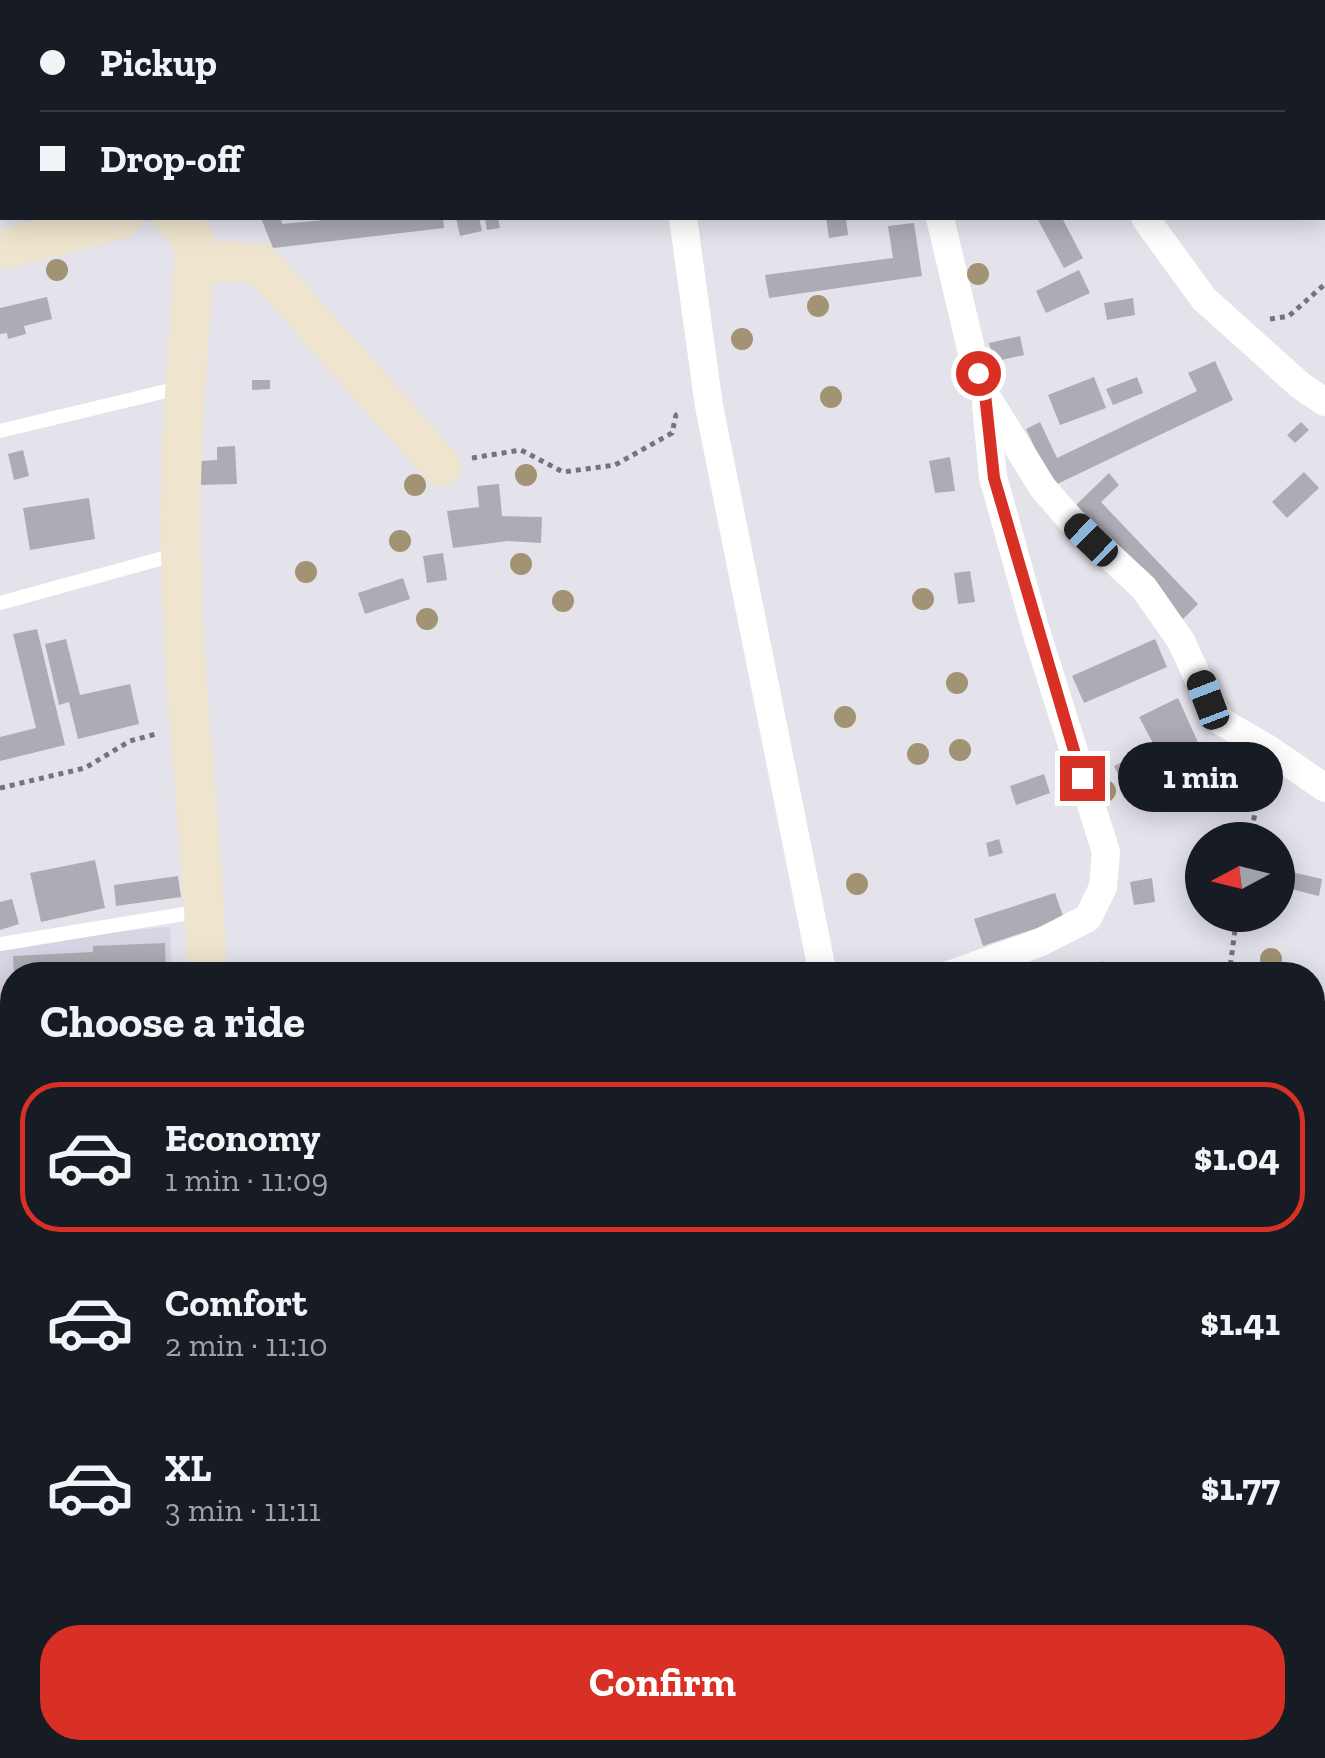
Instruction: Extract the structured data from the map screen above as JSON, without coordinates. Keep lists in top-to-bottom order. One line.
{"north":"left","page":{"banner":["Pickup","Drop-off"],"bubble":"1 min","heading":"Choose a ride","list":[{"name":"Economy","note":"1 min · 11:09","value":"$1.04"},{"name":"Comfort","note":"2 min · 11:10","value":"$1.41"},{"name":"XL","note":"3 min · 11:11","value":"$1.77"}],"buttons":"Confirm"}}
